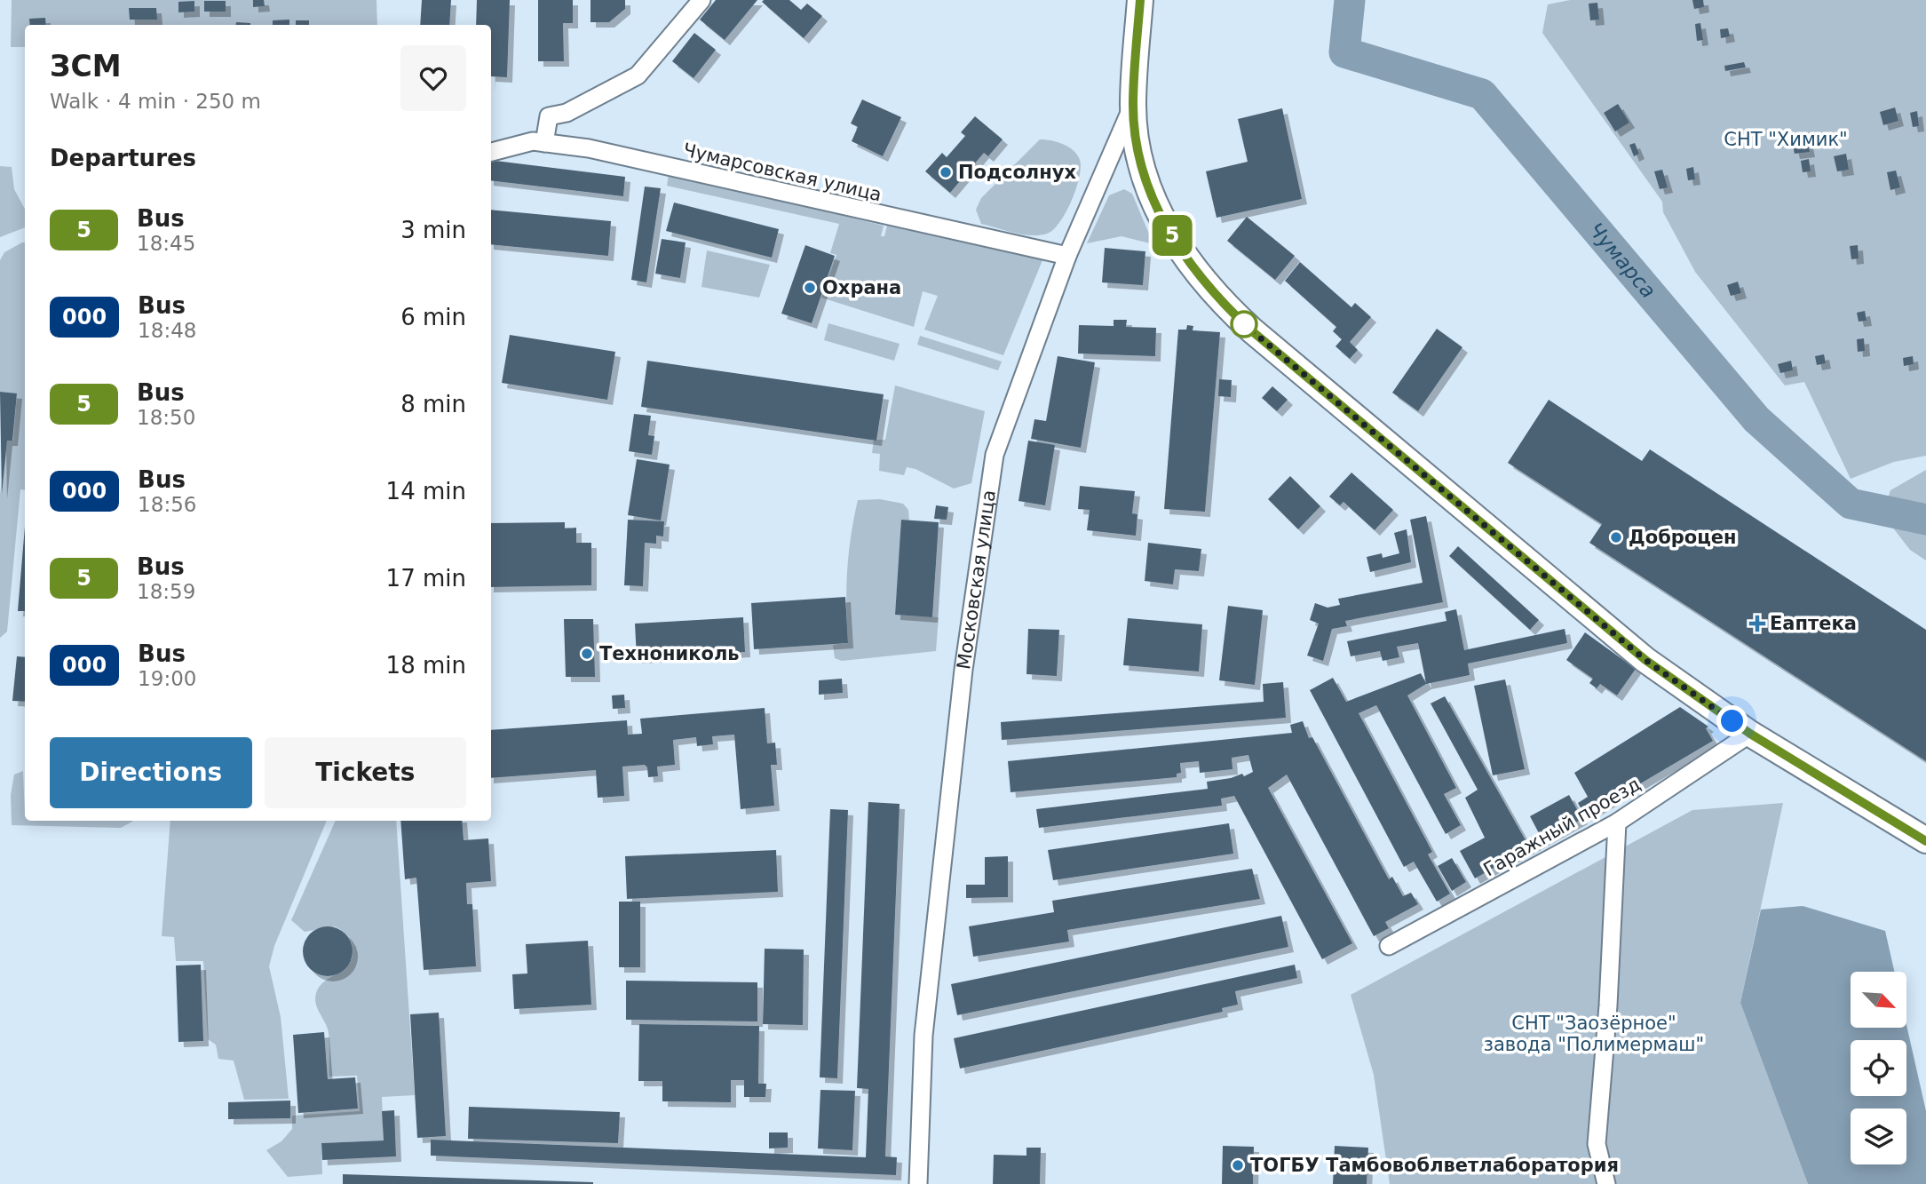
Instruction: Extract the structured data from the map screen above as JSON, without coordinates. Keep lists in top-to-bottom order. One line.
{"streets":{"main road":["Московская улица"],"street":["Чумарсовская улица","Гаражный проезд"]},"crossings":[["Чумарсовская улица","Московская улица"]],"water":["Чумарса"],"parks":["СНТ \"Химик\"","СНТ \"Заозёрное\" завода \"Полимермаш\""],"places":{"other":["Подсолнух","Охрана","Доброцен","Технониколь","ТОГБУ Тамбовоблветлаборатория"],"health":["Еаптека"]},"lines":["bus line 5"],"north":"bottom right","page":{"on_map":"5","heading":[["ЗСМ","Walk · 4 min · 250 m"],"Departures"],"list":[{"mark":"5","name":"Bus","note":"18:45","value":"3 min"},{"mark":"000","name":"Bus","note":"18:48","value":"6 min"},{"mark":"5","name":"Bus","note":"18:50","value":"8 min"},{"mark":"000","name":"Bus","note":"18:56","value":"14 min"},{"mark":"5","name":"Bus","note":"18:59","value":"17 min"},{"mark":"000","name":"Bus","note":"19:00","value":"18 min"}],"buttons":["Directions","Tickets"]}}
